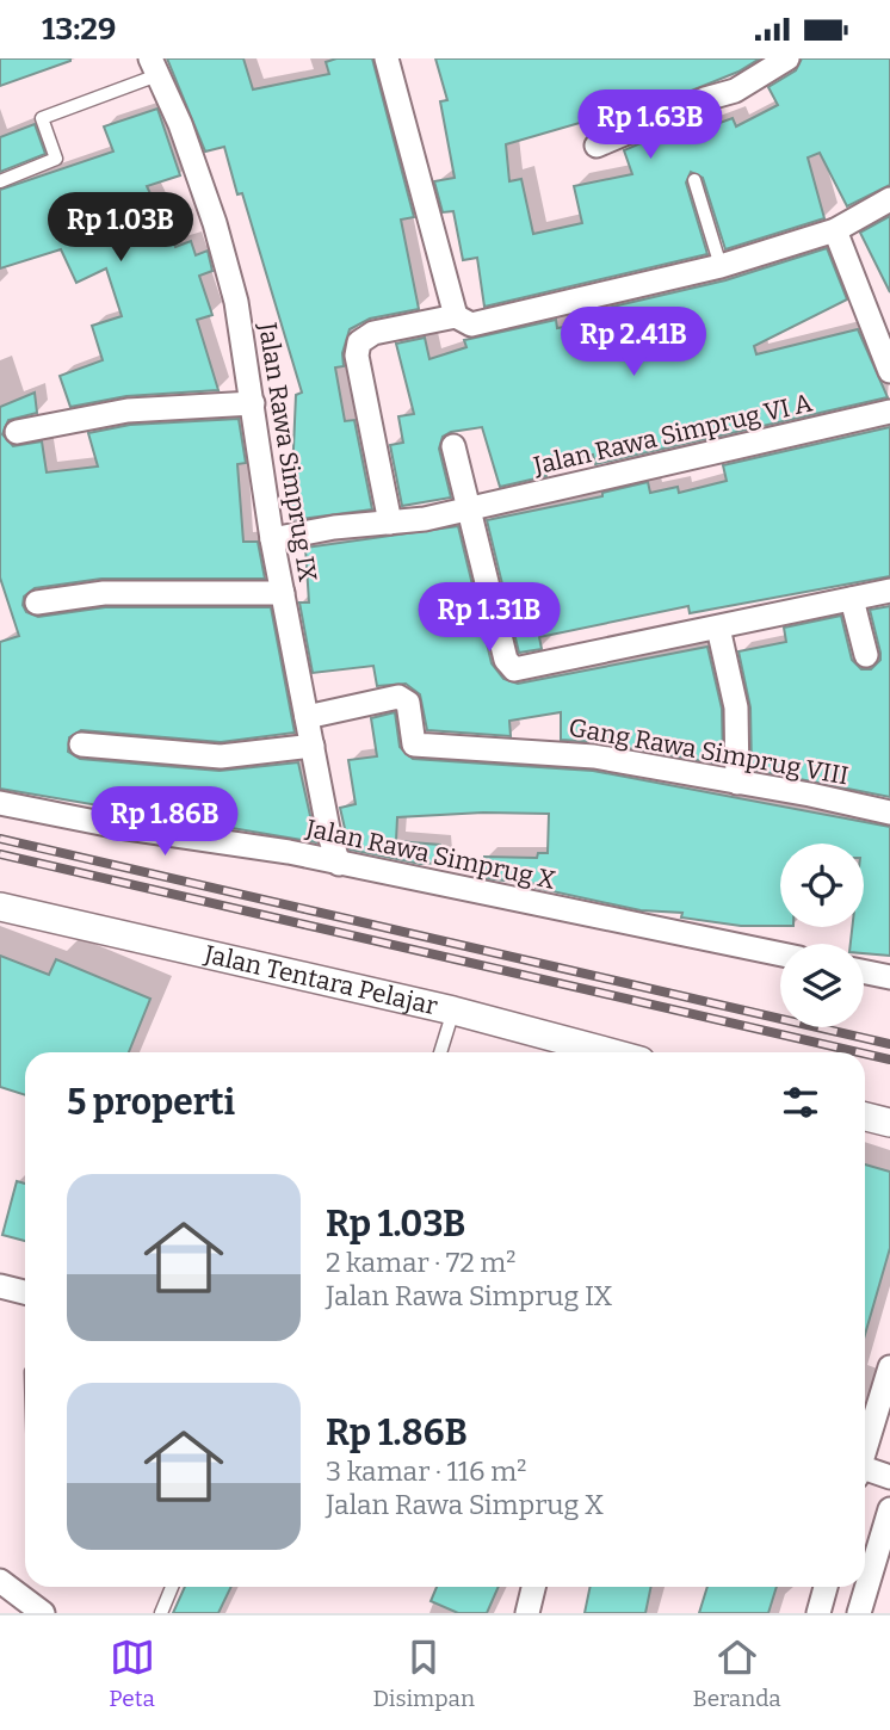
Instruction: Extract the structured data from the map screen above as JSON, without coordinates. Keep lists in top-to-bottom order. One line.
{"streets":{"street":["Jalan Rawa Simprug VI A","Jalan Rawa Simprug IX","Gang Rawa Simprug VIII","Jalan Rawa Simprug X","Jalan Tentara Pelajar"]},"crossings":[["Jalan Rawa Simprug VI A","Jalan Rawa Simprug IX"],["Jalan Rawa Simprug IX","Gang Rawa Simprug VIII"],["Jalan Rawa Simprug IX","Jalan Rawa Simprug X"]],"page":{"status":"13:29","price":["Rp 1.63B","Rp 1.03B","Rp 2.41B","Rp 1.31B","Rp 1.86B"],"heading":"5 properti","list":[{"name":"Rp 1.03B","note":"2 kamar · 72 m² · Jalan Rawa Simprug IX"},{"name":"Rp 1.86B","note":"3 kamar · 116 m² · Jalan Rawa Simprug X"}],"tabs":["Peta","Disimpan","Beranda"]}}
